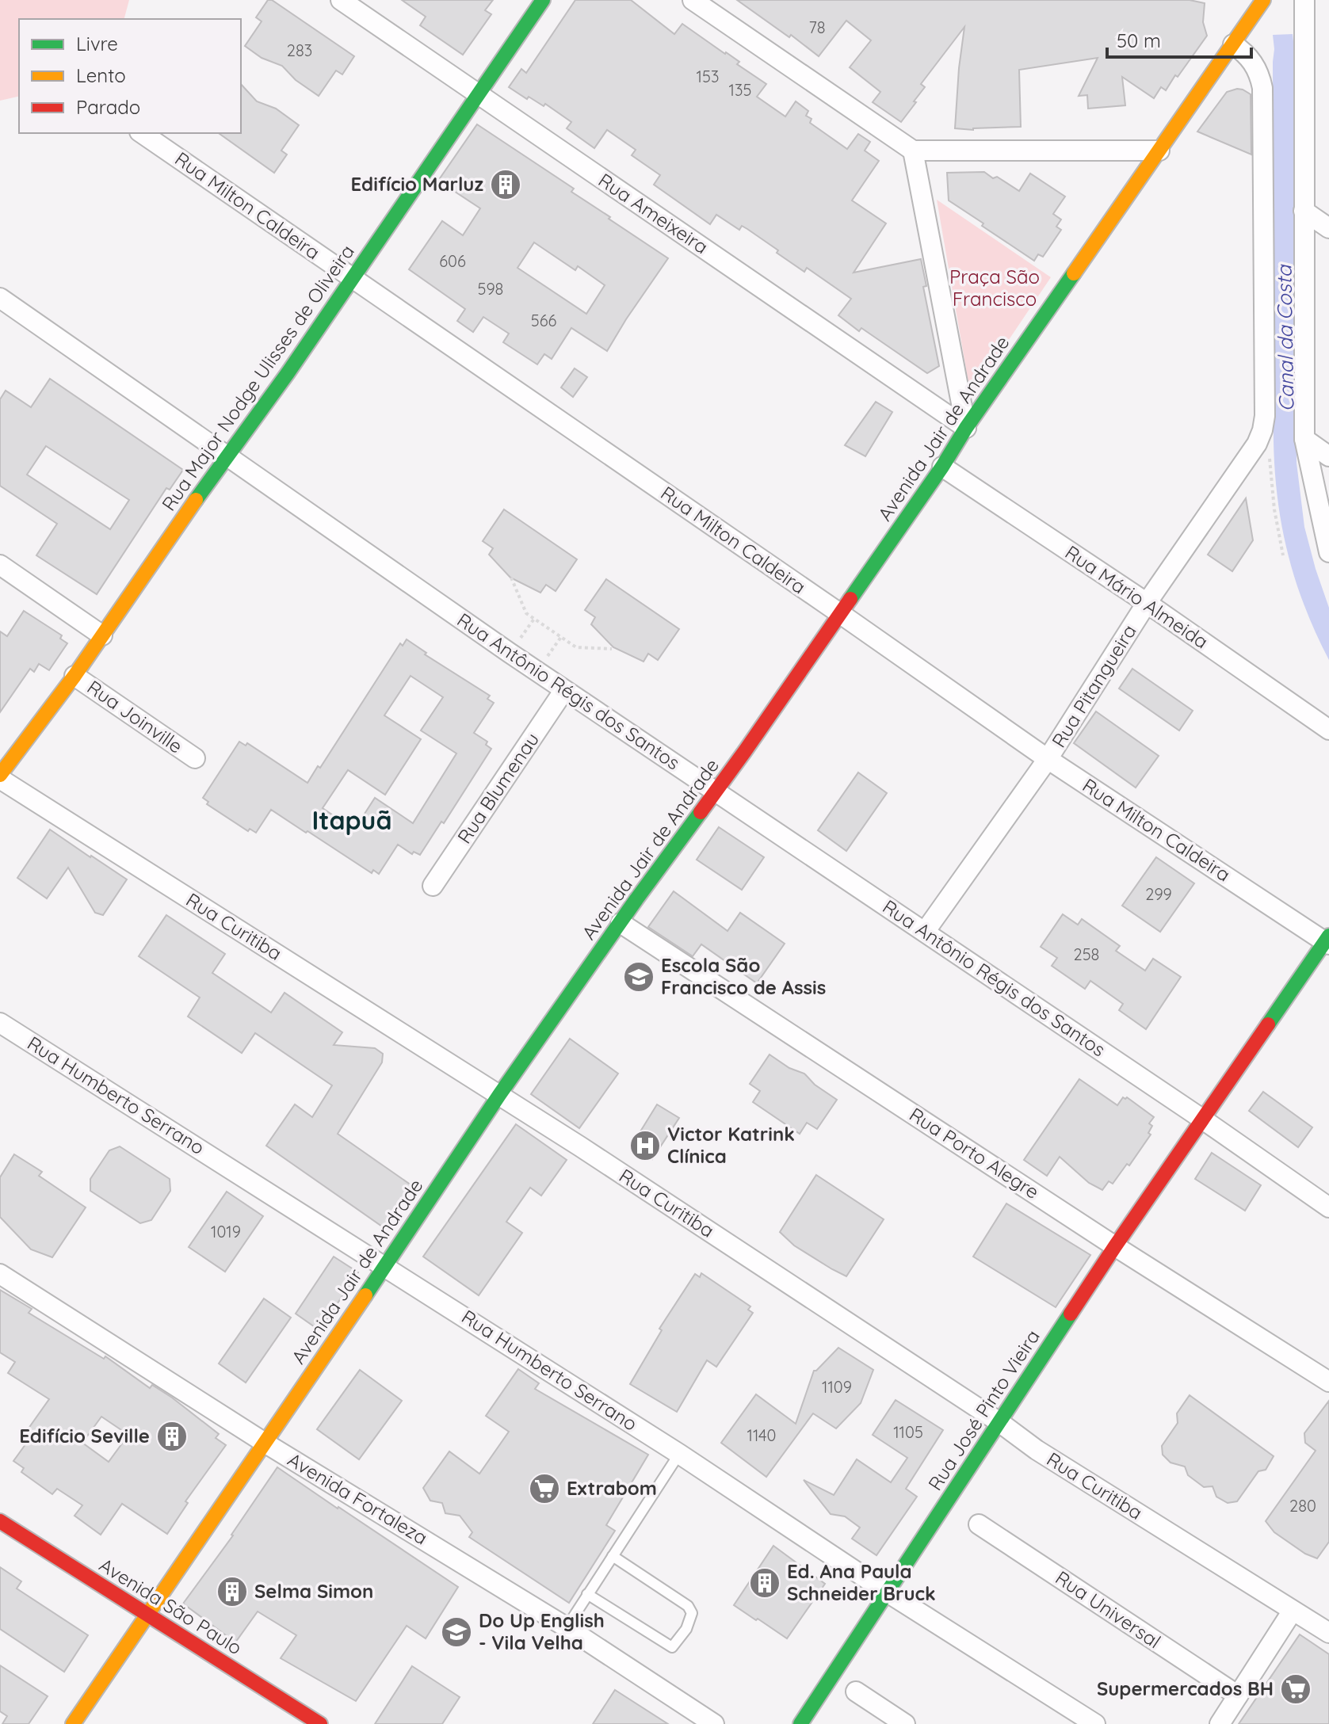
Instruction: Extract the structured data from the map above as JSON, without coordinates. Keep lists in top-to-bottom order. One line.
{"streets":{"main road":["Rua Major Nodge Ulisses de Oliveira","Avenida Jair de Andrade","Rua José Pinto Vieira","Avenida São Paulo"],"street":["Rua Milton Caldeira","Rua Ameixeira","Rua Mário Almeida","Rua Pitangueira","Rua Antônio Régis dos Santos","Rua Joinville","Rua Blumenau","Rua Curitiba","Rua Humberto Serrano","Rua Porto Alegre","Avenida Fortaleza","Rua Universal"]},"crossings":[["Rua Milton Caldeira","Rua Major Nodge Ulisses de Oliveira"],["Rua Milton Caldeira","Avenida Jair de Andrade"],["Rua Milton Caldeira","Rua Pitangueira"],["Rua Milton Caldeira","Rua José Pinto Vieira"],["Rua Ameixeira","Rua Major Nodge Ulisses de Oliveira"],["Rua Ameixeira","Avenida Jair de Andrade"],["Rua Major Nodge Ulisses de Oliveira","Rua Antônio Régis dos Santos"],["Rua Major Nodge Ulisses de Oliveira","Rua Joinville"],["Rua Major Nodge Ulisses de Oliveira","Rua Curitiba"],["Avenida Jair de Andrade","Rua Mário Almeida"],["Avenida Jair de Andrade","Rua Pitangueira"],["Avenida Jair de Andrade","Rua Antônio Régis dos Santos"],["Avenida Jair de Andrade","Rua Curitiba"],["Avenida Jair de Andrade","Rua Humberto Serrano"],["Avenida Jair de Andrade","Rua Porto Alegre"],["Avenida Jair de Andrade","Avenida Fortaleza"],["Avenida Jair de Andrade","Avenida São Paulo"],["Rua Mário Almeida","Rua Pitangueira"],["Rua Pitangueira","Rua Antônio Régis dos Santos"],["Rua Antônio Régis dos Santos","Rua Blumenau"],["Rua Antônio Régis dos Santos","Rua José Pinto Vieira"],["Rua Curitiba","Rua José Pinto Vieira"],["Rua Humberto Serrano","Rua José Pinto Vieira"],["Rua Porto Alegre","Rua José Pinto Vieira"]],"districts":["Itapuã"],"water":["Canal da Costa"],"parks":["Praça São Francisco"],"places":{"building":["Edifício Marluz","Edifício Seville","Ed. Ana Paula Schneider Bruck","Selma Simon"],"school or university":["Escola São Francisco de Assis","Do Up English - Vila Velha"],"hospital":["Victor Katrink Clínica"],"supermarket":["Extrabom","Supermercados BH"]},"house_numbers":["78","283","153","135","606","598","566","299","258","1019","1109","1105","1140","280"],"legend":["Livre","Lento","Parado"],"scale_bar":"50 m"}
